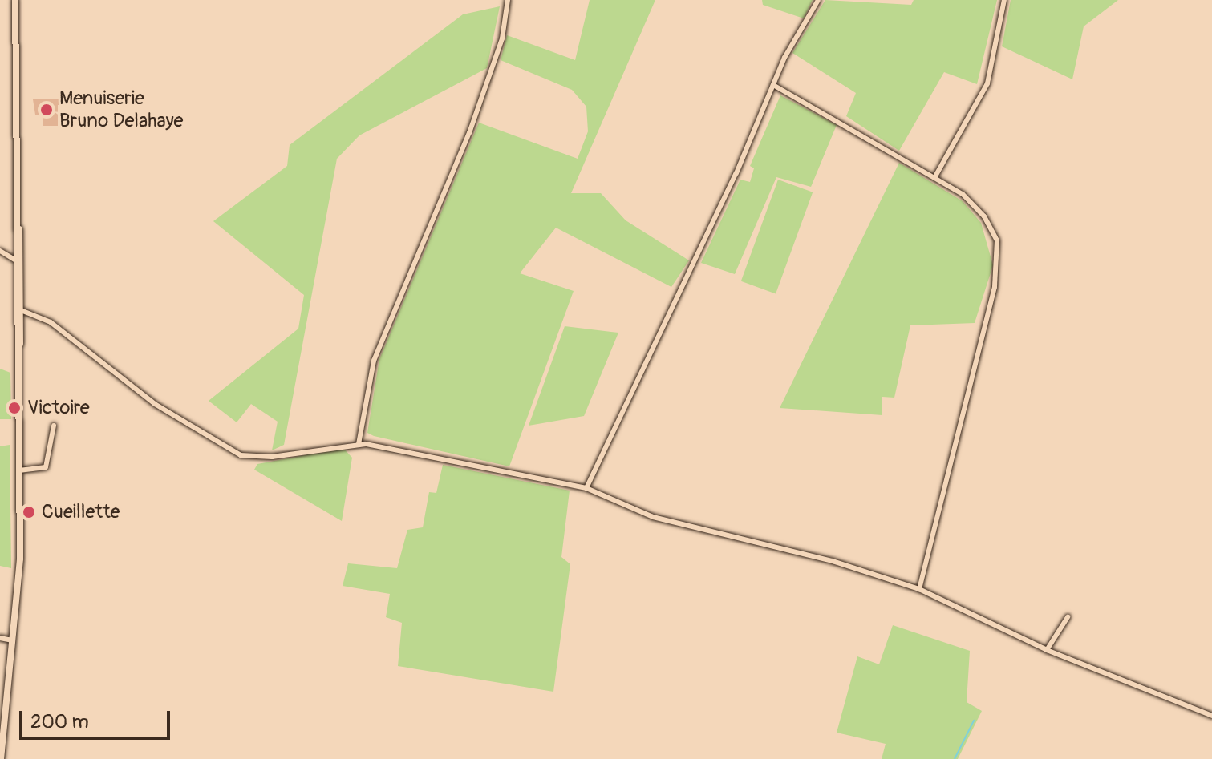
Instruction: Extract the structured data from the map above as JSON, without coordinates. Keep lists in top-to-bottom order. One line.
{"places":["Menuiserie Bruno Delahaye","Victoire","Cueillette"],"scale_bar":"200 m"}
